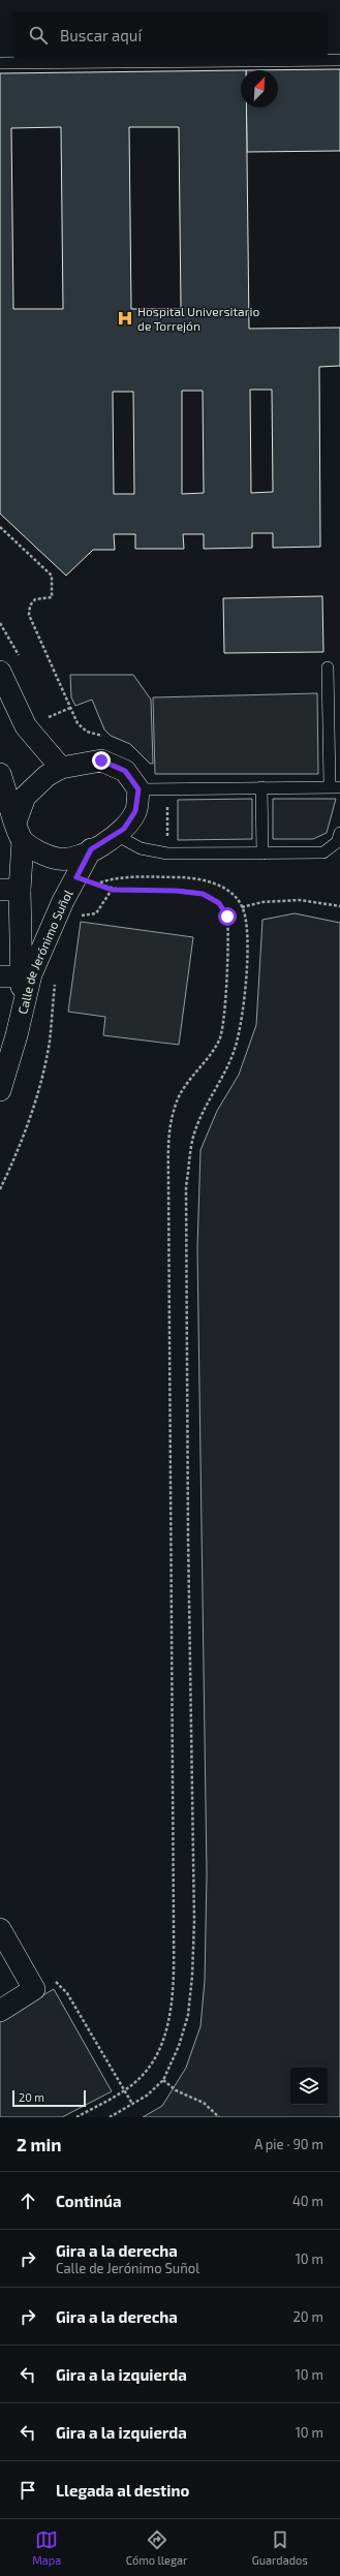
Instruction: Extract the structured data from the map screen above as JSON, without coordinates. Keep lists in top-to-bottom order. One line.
{"streets":{"street":["Calle de Jerónimo Suñol"]},"places":{"hospital":["Hospital Universitario de Torrejón"]},"scale_bar":"20 m","north":"top right","page":{"search":"Buscar aquí","scale":"20 m","heading":["2 min","A pie · 90 m"],"list":[["Continúa","40 m"],["Gira a la derecha","Calle de Jerónimo Suñol","10 m"],["Gira a la derecha","20 m"],["Gira a la izquierda","10 m"],["Gira a la izquierda","10 m"],"Llegada al destino"],"nav":["Mapa","Cómo llegar","Guardados"]}}
